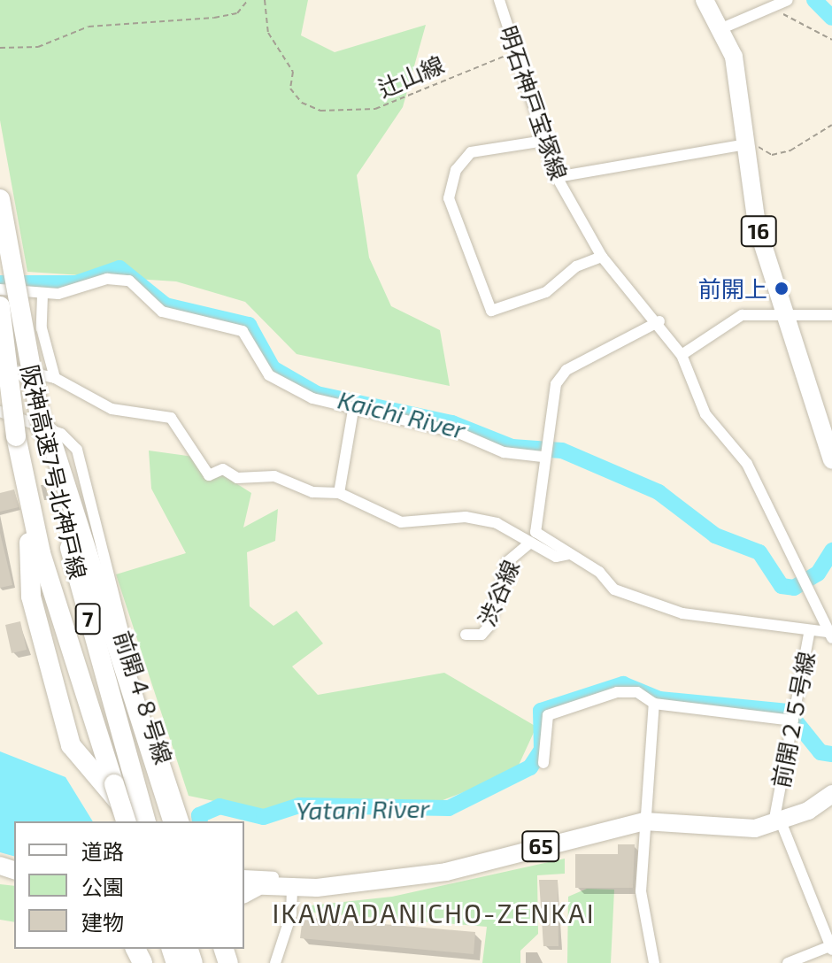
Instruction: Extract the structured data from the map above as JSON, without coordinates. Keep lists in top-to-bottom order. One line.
{"streets":{"highway":["阪神高速7号北神戸線","7"],"main road":["16","65"],"street":["明石神戸宝塚線","渋谷線","前開４８号線","前開２５号線"],"path":["辻山線"]},"crossings":[["辻山線","明石神戸宝塚線"],["明石神戸宝塚線","前開２５号線"],["前開２５号線","65"]],"districts":["IKAWADANICHO-ZENKAI"],"water":["Kaichi River","Yatani River"],"places":["前開上"],"legend":["道路","公園","建物"]}
